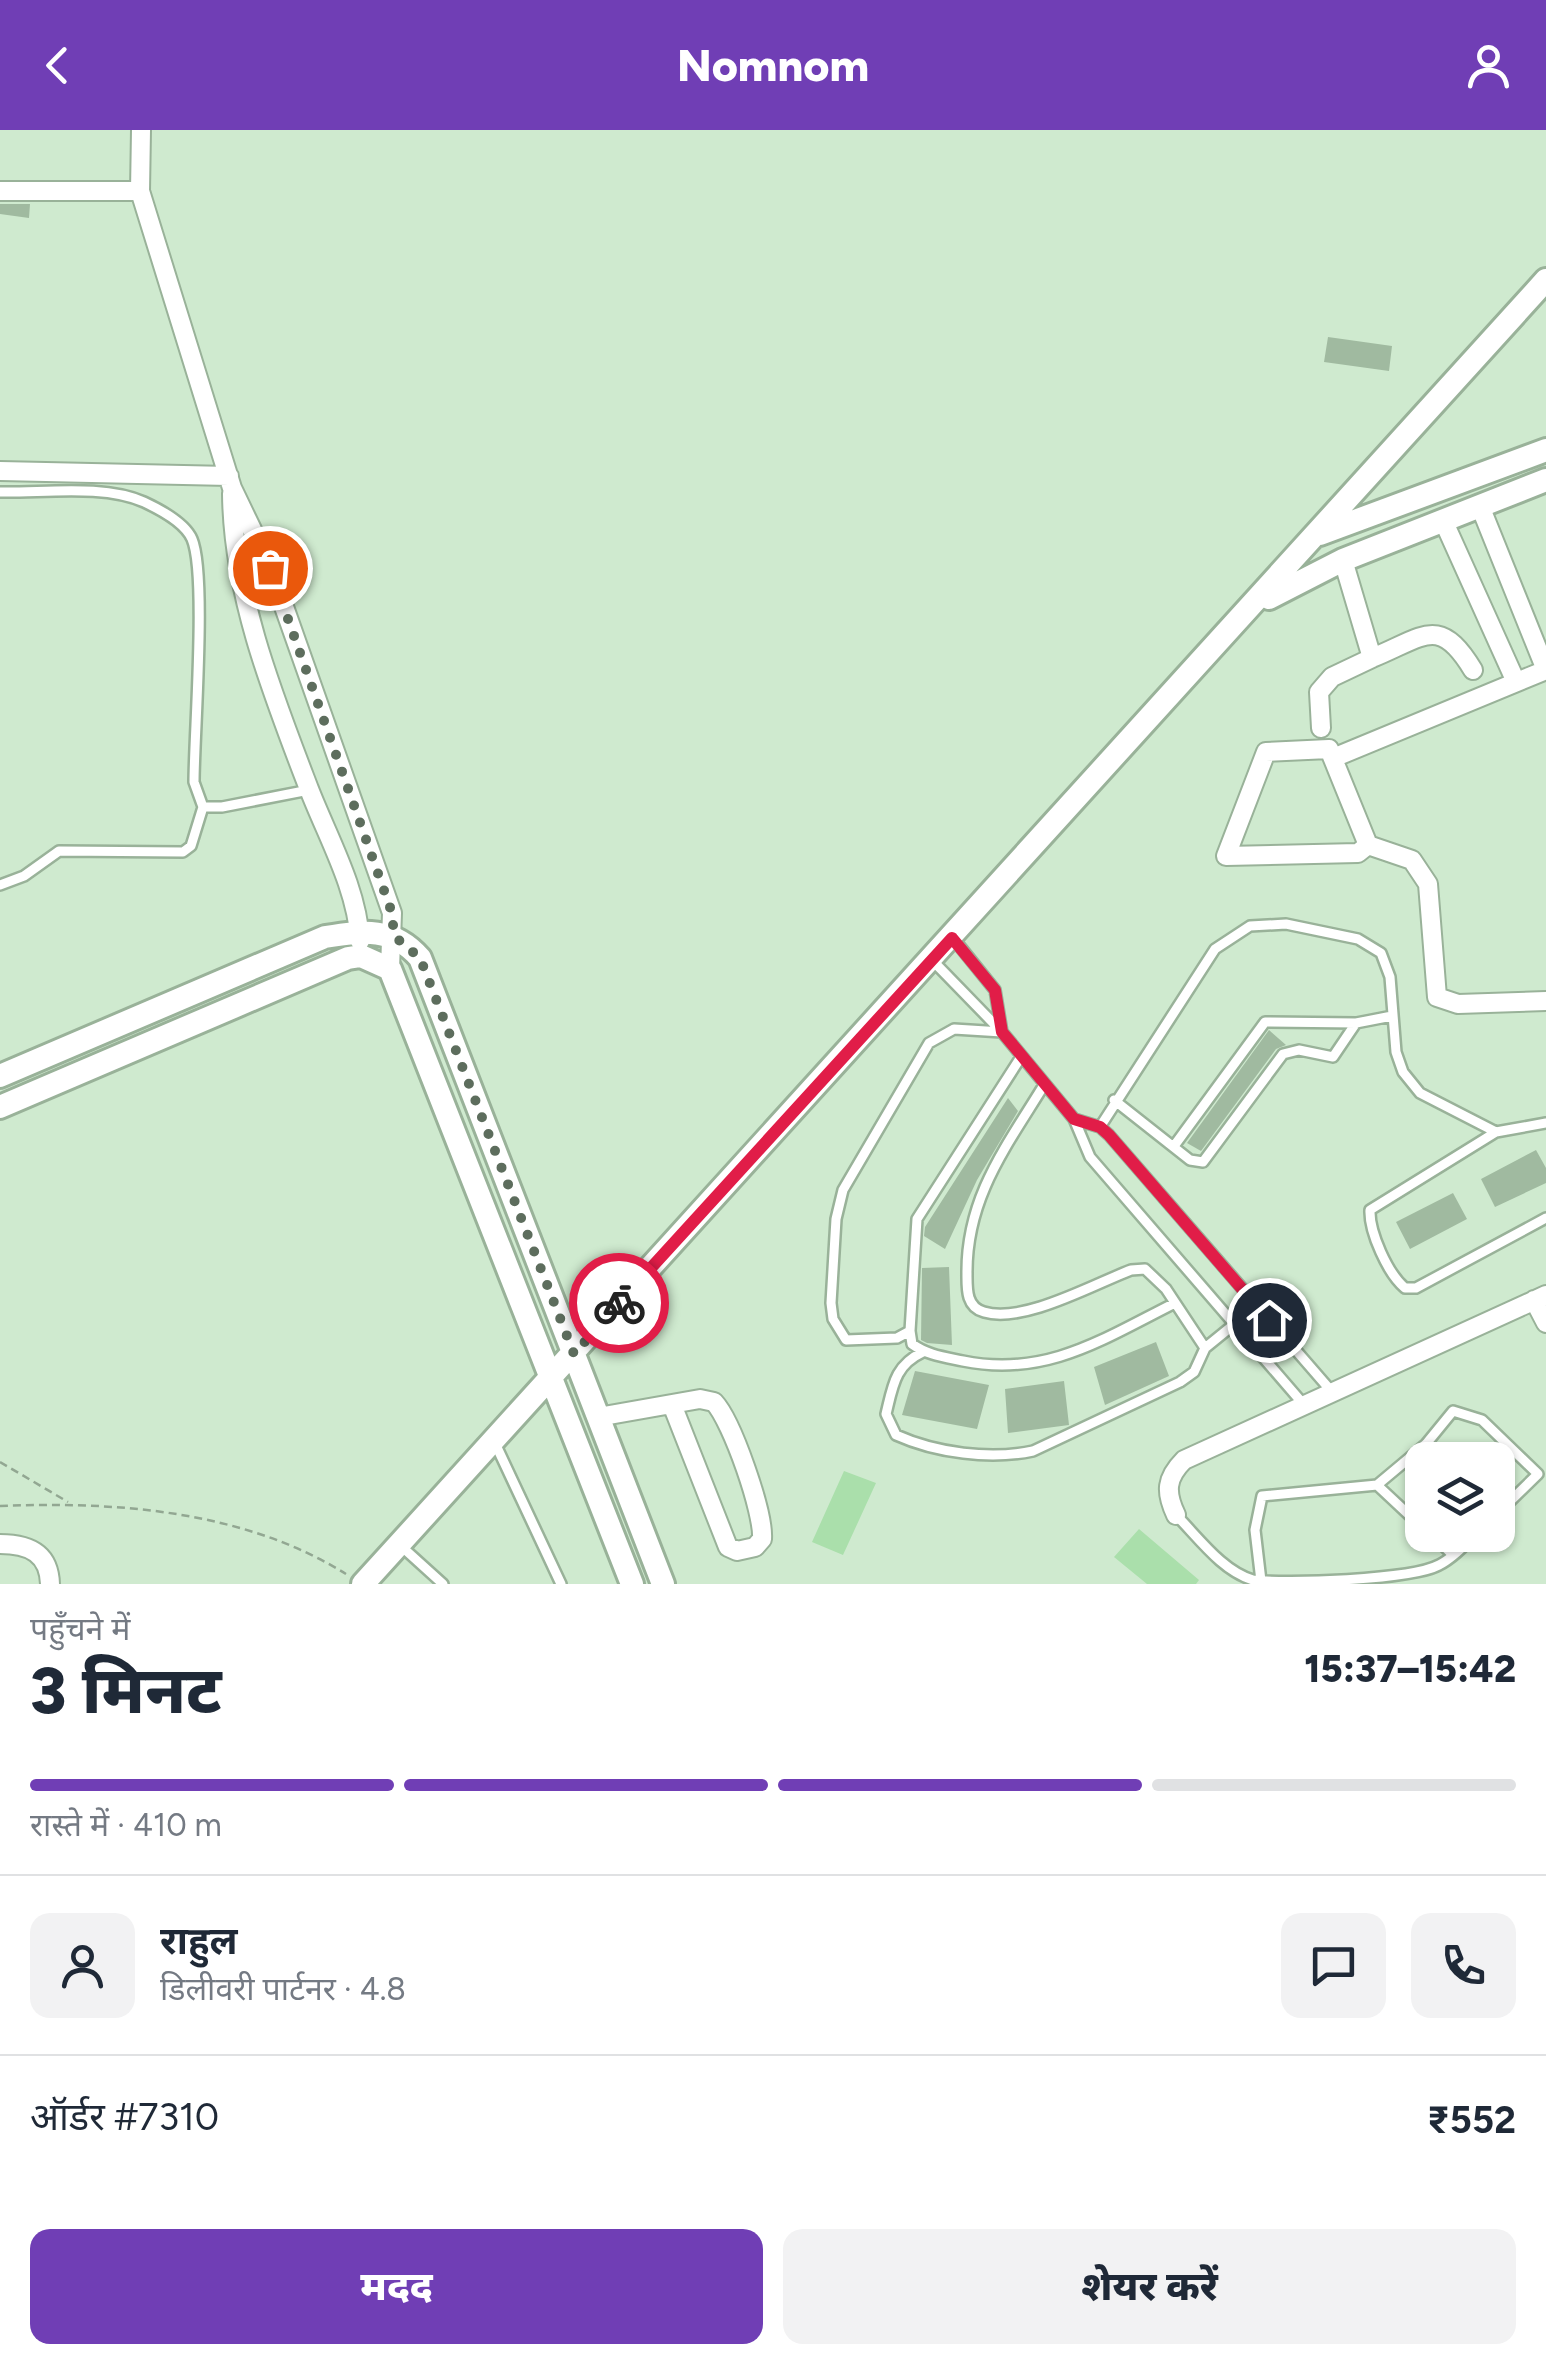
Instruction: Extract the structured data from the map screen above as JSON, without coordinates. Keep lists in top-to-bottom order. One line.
{"page":{"header":"Nomnom","heading":["3 मिनट","पहुँचने में","15:37–15:42"],"panel":["राहुल","डिलीवरी पार्टनर · 4.8","ऑर्डर #7310","₹552"],"bar":"रास्ते में · 410 m","buttons":["मदद","शेयर करें"]}}
